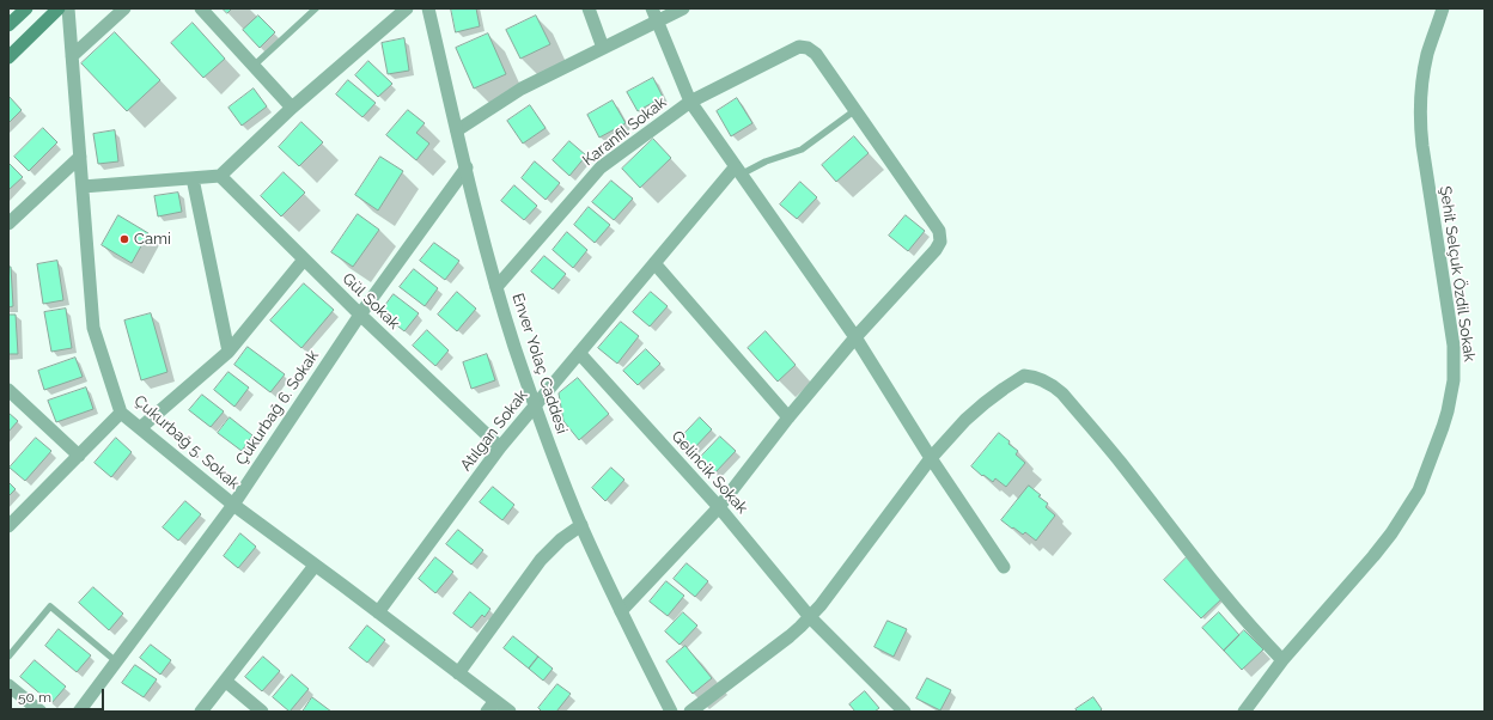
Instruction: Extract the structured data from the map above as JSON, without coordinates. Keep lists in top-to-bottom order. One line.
{"streets":{"street":["Karanfil Sokak","Şehit Selçuk Özdil Sokak","Gül Sokak","Enver Yolaç Caddesi","Çukurbağ 6. Sokak","Atılgan Sokak","Çukurbağ 5. Sokak","Gelincik Sokak"]},"crossings":[["Karanfil Sokak","Enver Yolaç Caddesi"],["Gül Sokak","Çukurbağ 6. Sokak"],["Gül Sokak","Atılgan Sokak"],["Enver Yolaç Caddesi","Çukurbağ 6. Sokak"],["Enver Yolaç Caddesi","Atılgan Sokak"],["Çukurbağ 6. Sokak","Çukurbağ 5. Sokak"],["Atılgan Sokak","Çukurbağ 5. Sokak"],["Atılgan Sokak","Gelincik Sokak"]],"places":["Cami"],"scale_bar":"50 m"}
